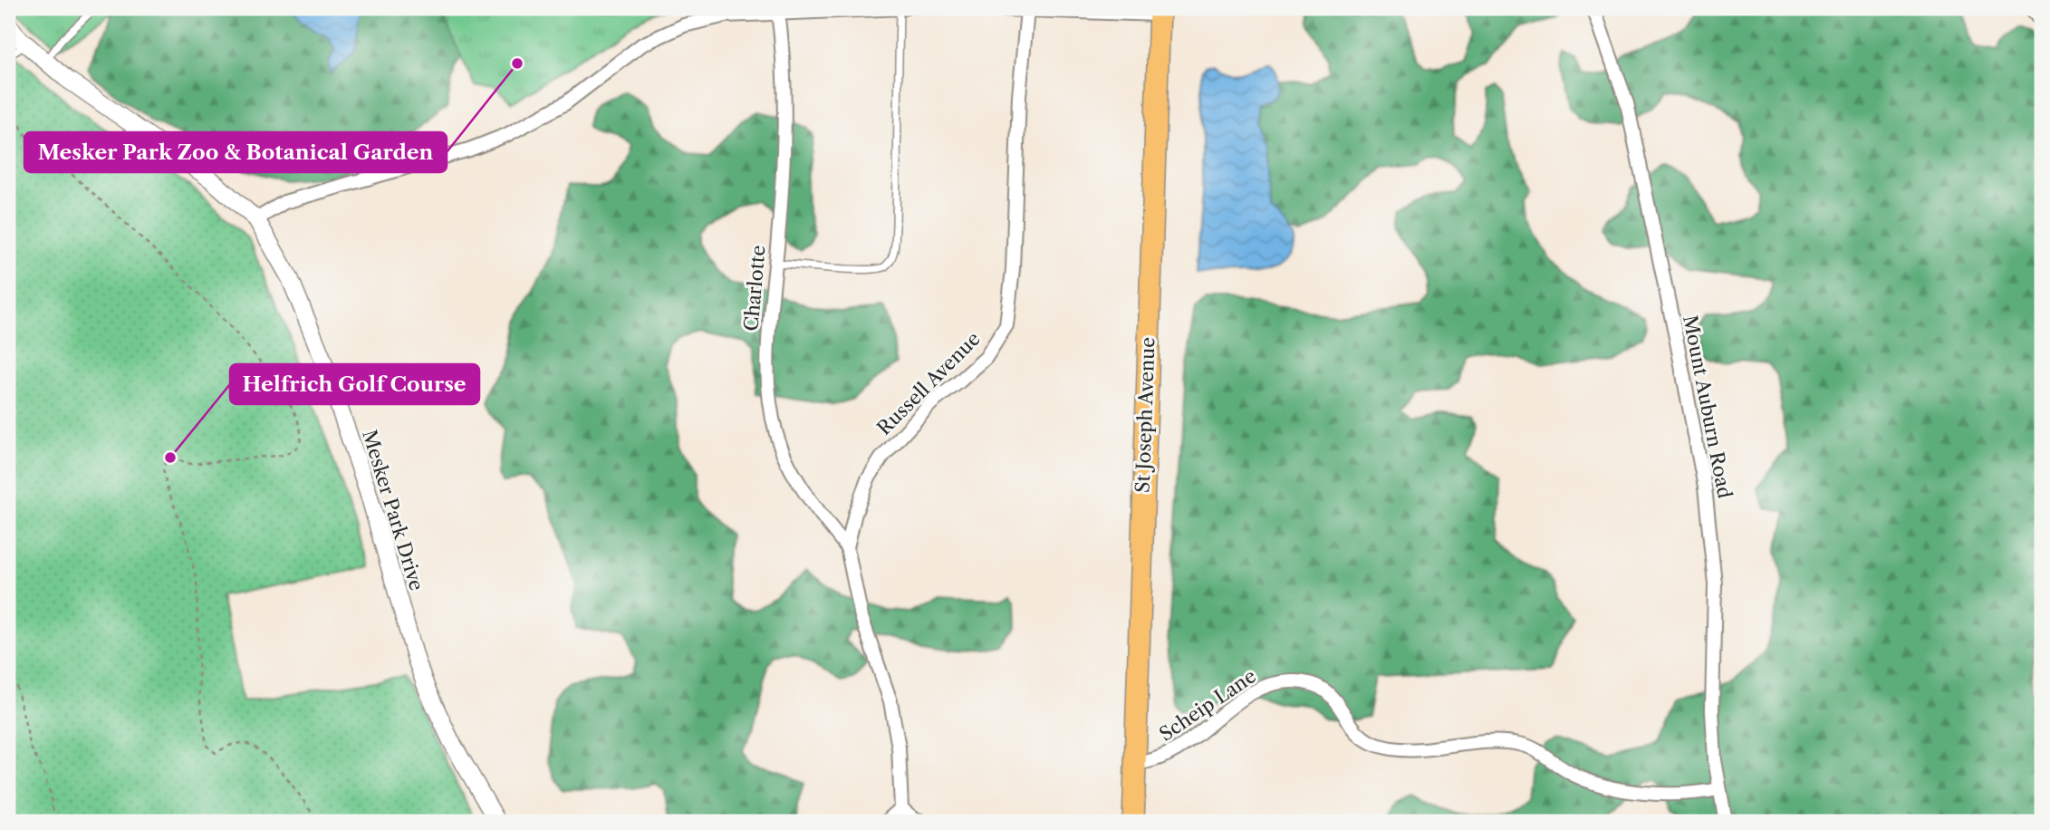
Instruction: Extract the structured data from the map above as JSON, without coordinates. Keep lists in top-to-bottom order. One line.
{"streets":{"main road":["St Joseph Avenue"],"street":["Charlotte","Russell Avenue","Mount Auburn Road","Mesker Park Drive","Scheip Lane"]},"crossings":[["Charlotte","Russell Avenue"],["Mount Auburn Road","Scheip Lane"],["St Joseph Avenue","Scheip Lane"]],"places":["Mesker Park Zoo & Botanical Garden","Helfrich Golf Course"]}
